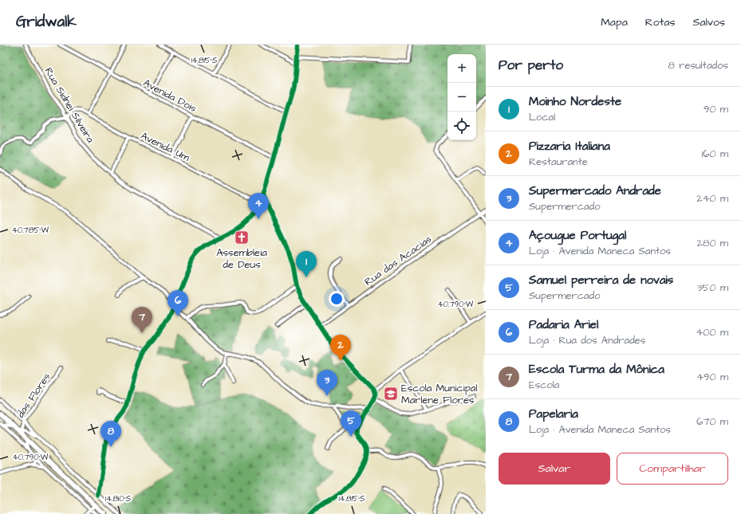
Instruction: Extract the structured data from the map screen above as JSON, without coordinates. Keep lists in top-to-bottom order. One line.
{"streets":{"street":["Avenida Dois","Rua Sidnei Silveira","Avenida Um","Rua das Acacias","das Flores"]},"crossings":[["Rua Sidnei Silveira","Avenida Um"]],"places":{"church":["Assembleia de Deus"],"school or university":["Escola Municipal Marlene Flores"]},"page":{"header":"Gridwalk","nav":["Mapa","Rotas","Salvos"],"heading":["Por perto","8 resultados"],"map_buttons":["+","−"],"list":[{"mark":"1","name":"Moinho Nordeste","note":"Local","value":"90 m"},{"mark":"2","name":"Pizzaria Italiana","note":"Restaurante","value":"160 m"},{"mark":"3","name":"Supermercado Andrade","note":"Supermercado","value":"240 m"},{"mark":"4","name":"Açougue Portugal","note":"Loja · Avenida Maneca Santos","value":"280 m"},{"mark":"5","name":"Samuel perreira de novais","note":"Supermercado","value":"350 m"},{"mark":"6","name":"Padaria Ariel","note":"Loja · Rua dos Andrades","value":"400 m"},{"mark":"7","name":"Escola Turma da Mônica","note":"Escola","value":"490 m"},{"mark":"8","name":"Papelaria","note":"Loja · Avenida Maneca Santos","value":"670 m"}],"pins":["4","1","6","7","2","3","5","8"],"buttons":["Salvar","Compartilhar"]},"coordinates":["14.815°S","40.785°W","40.790°W","14.810°S"]}
